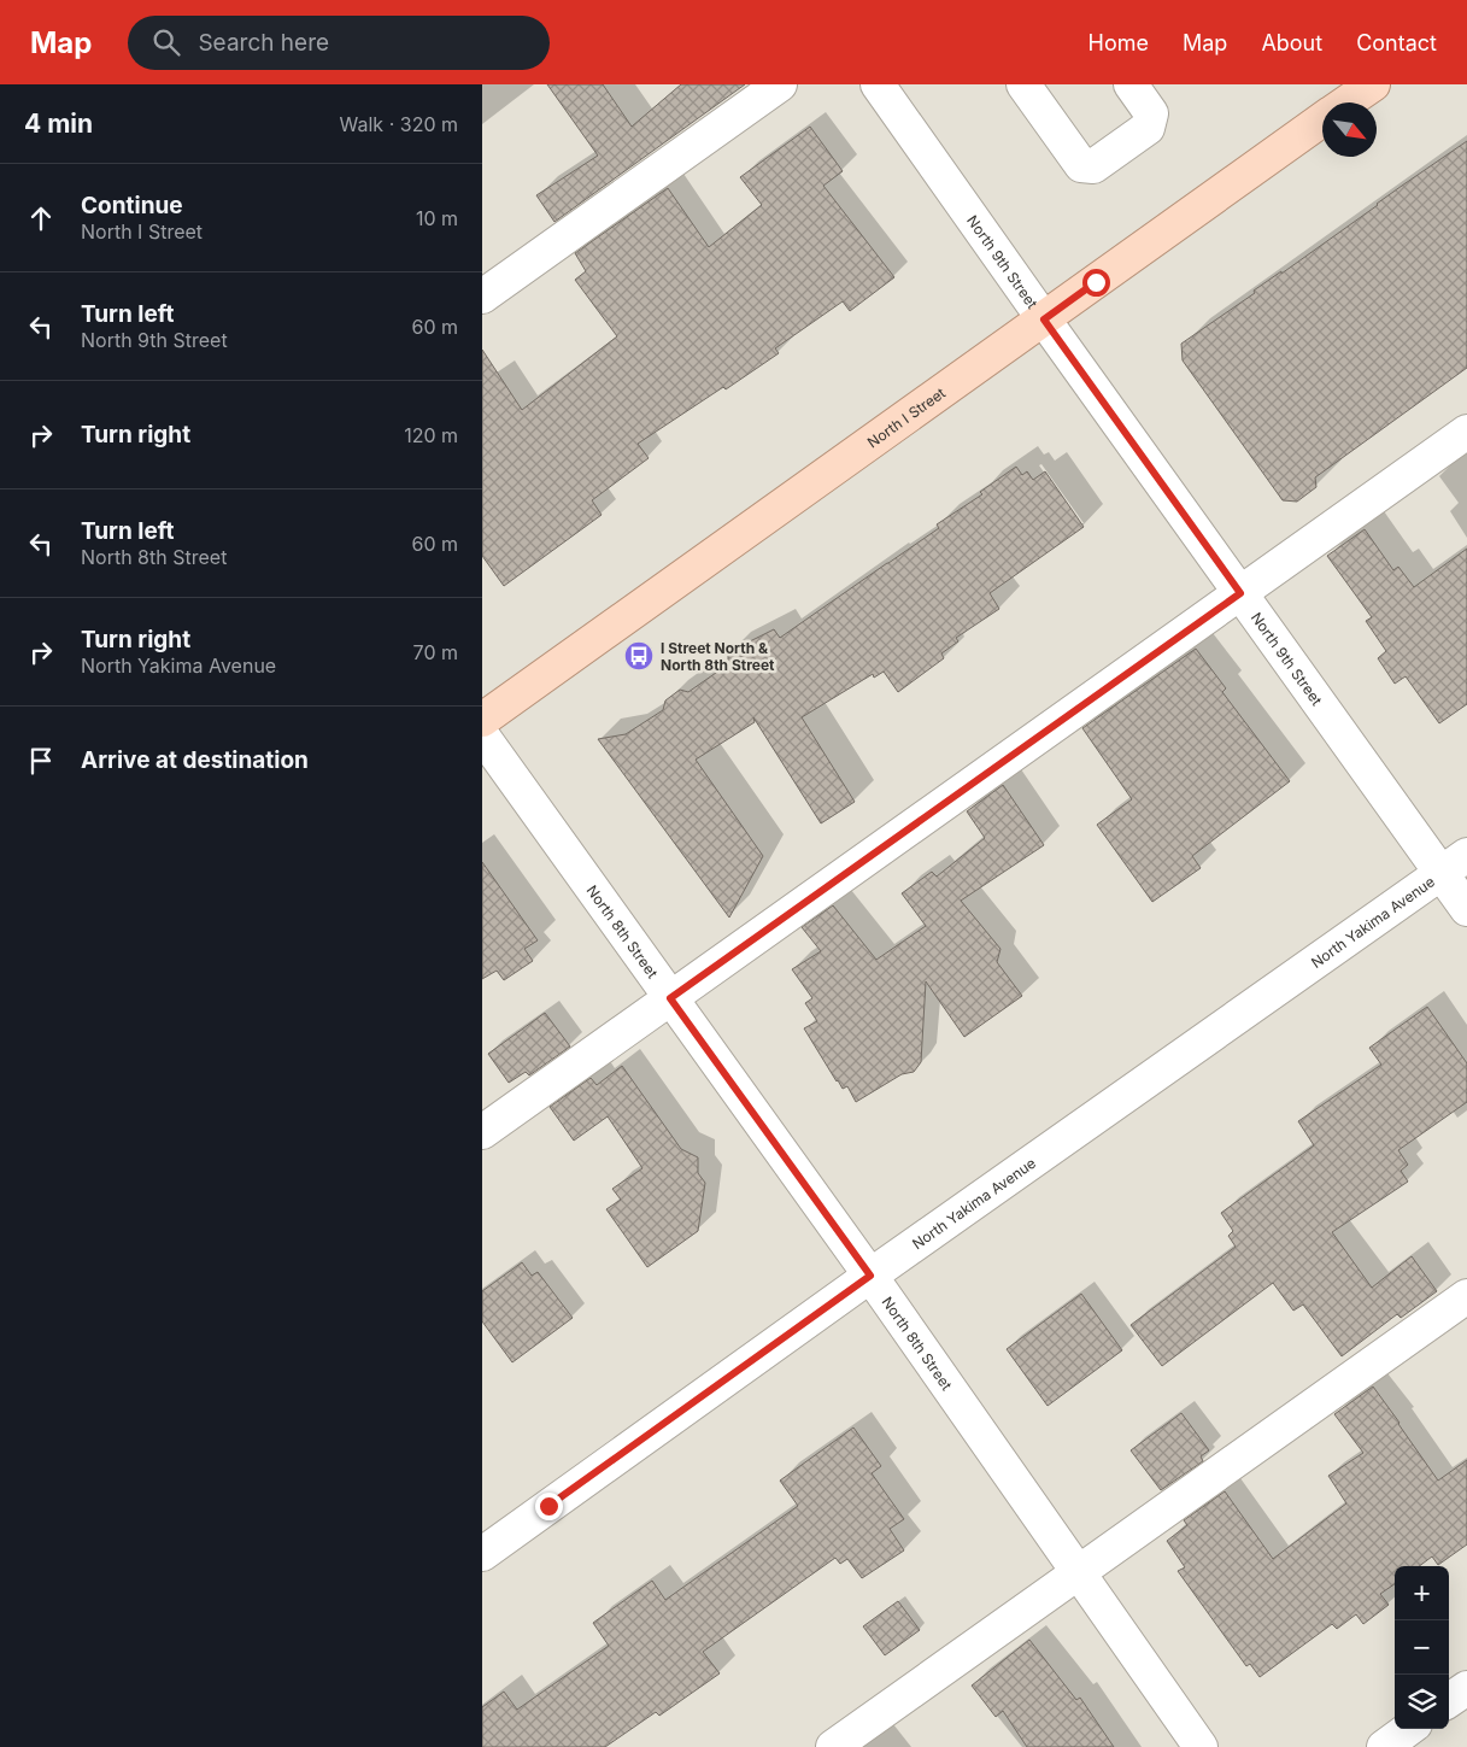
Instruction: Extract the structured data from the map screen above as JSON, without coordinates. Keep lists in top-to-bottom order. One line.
{"streets":{"main road":["North I Street"],"street":["North 9th Street","North Yakima Avenue","North 8th Street"]},"crossings":[["North 9th Street","North I Street"],["North 9th Street","North Yakima Avenue"],["North Yakima Avenue","North 8th Street"]],"places":{"bus stop":["I Street North & North 8th Street"]},"north":"bottom right","page":{"header":"Map","search":"Search here","nav":["Home","Map","About","Contact"],"heading":["4 min","Walk · 320 m"],"list":[["Continue","North I Street","10 m"],["Turn left","North 9th Street","60 m"],["Turn right","120 m"],["Turn left","North 8th Street","60 m"],["Turn right","North Yakima Avenue","70 m"],"Arrive at destination"],"map_buttons":["+","−"]}}
